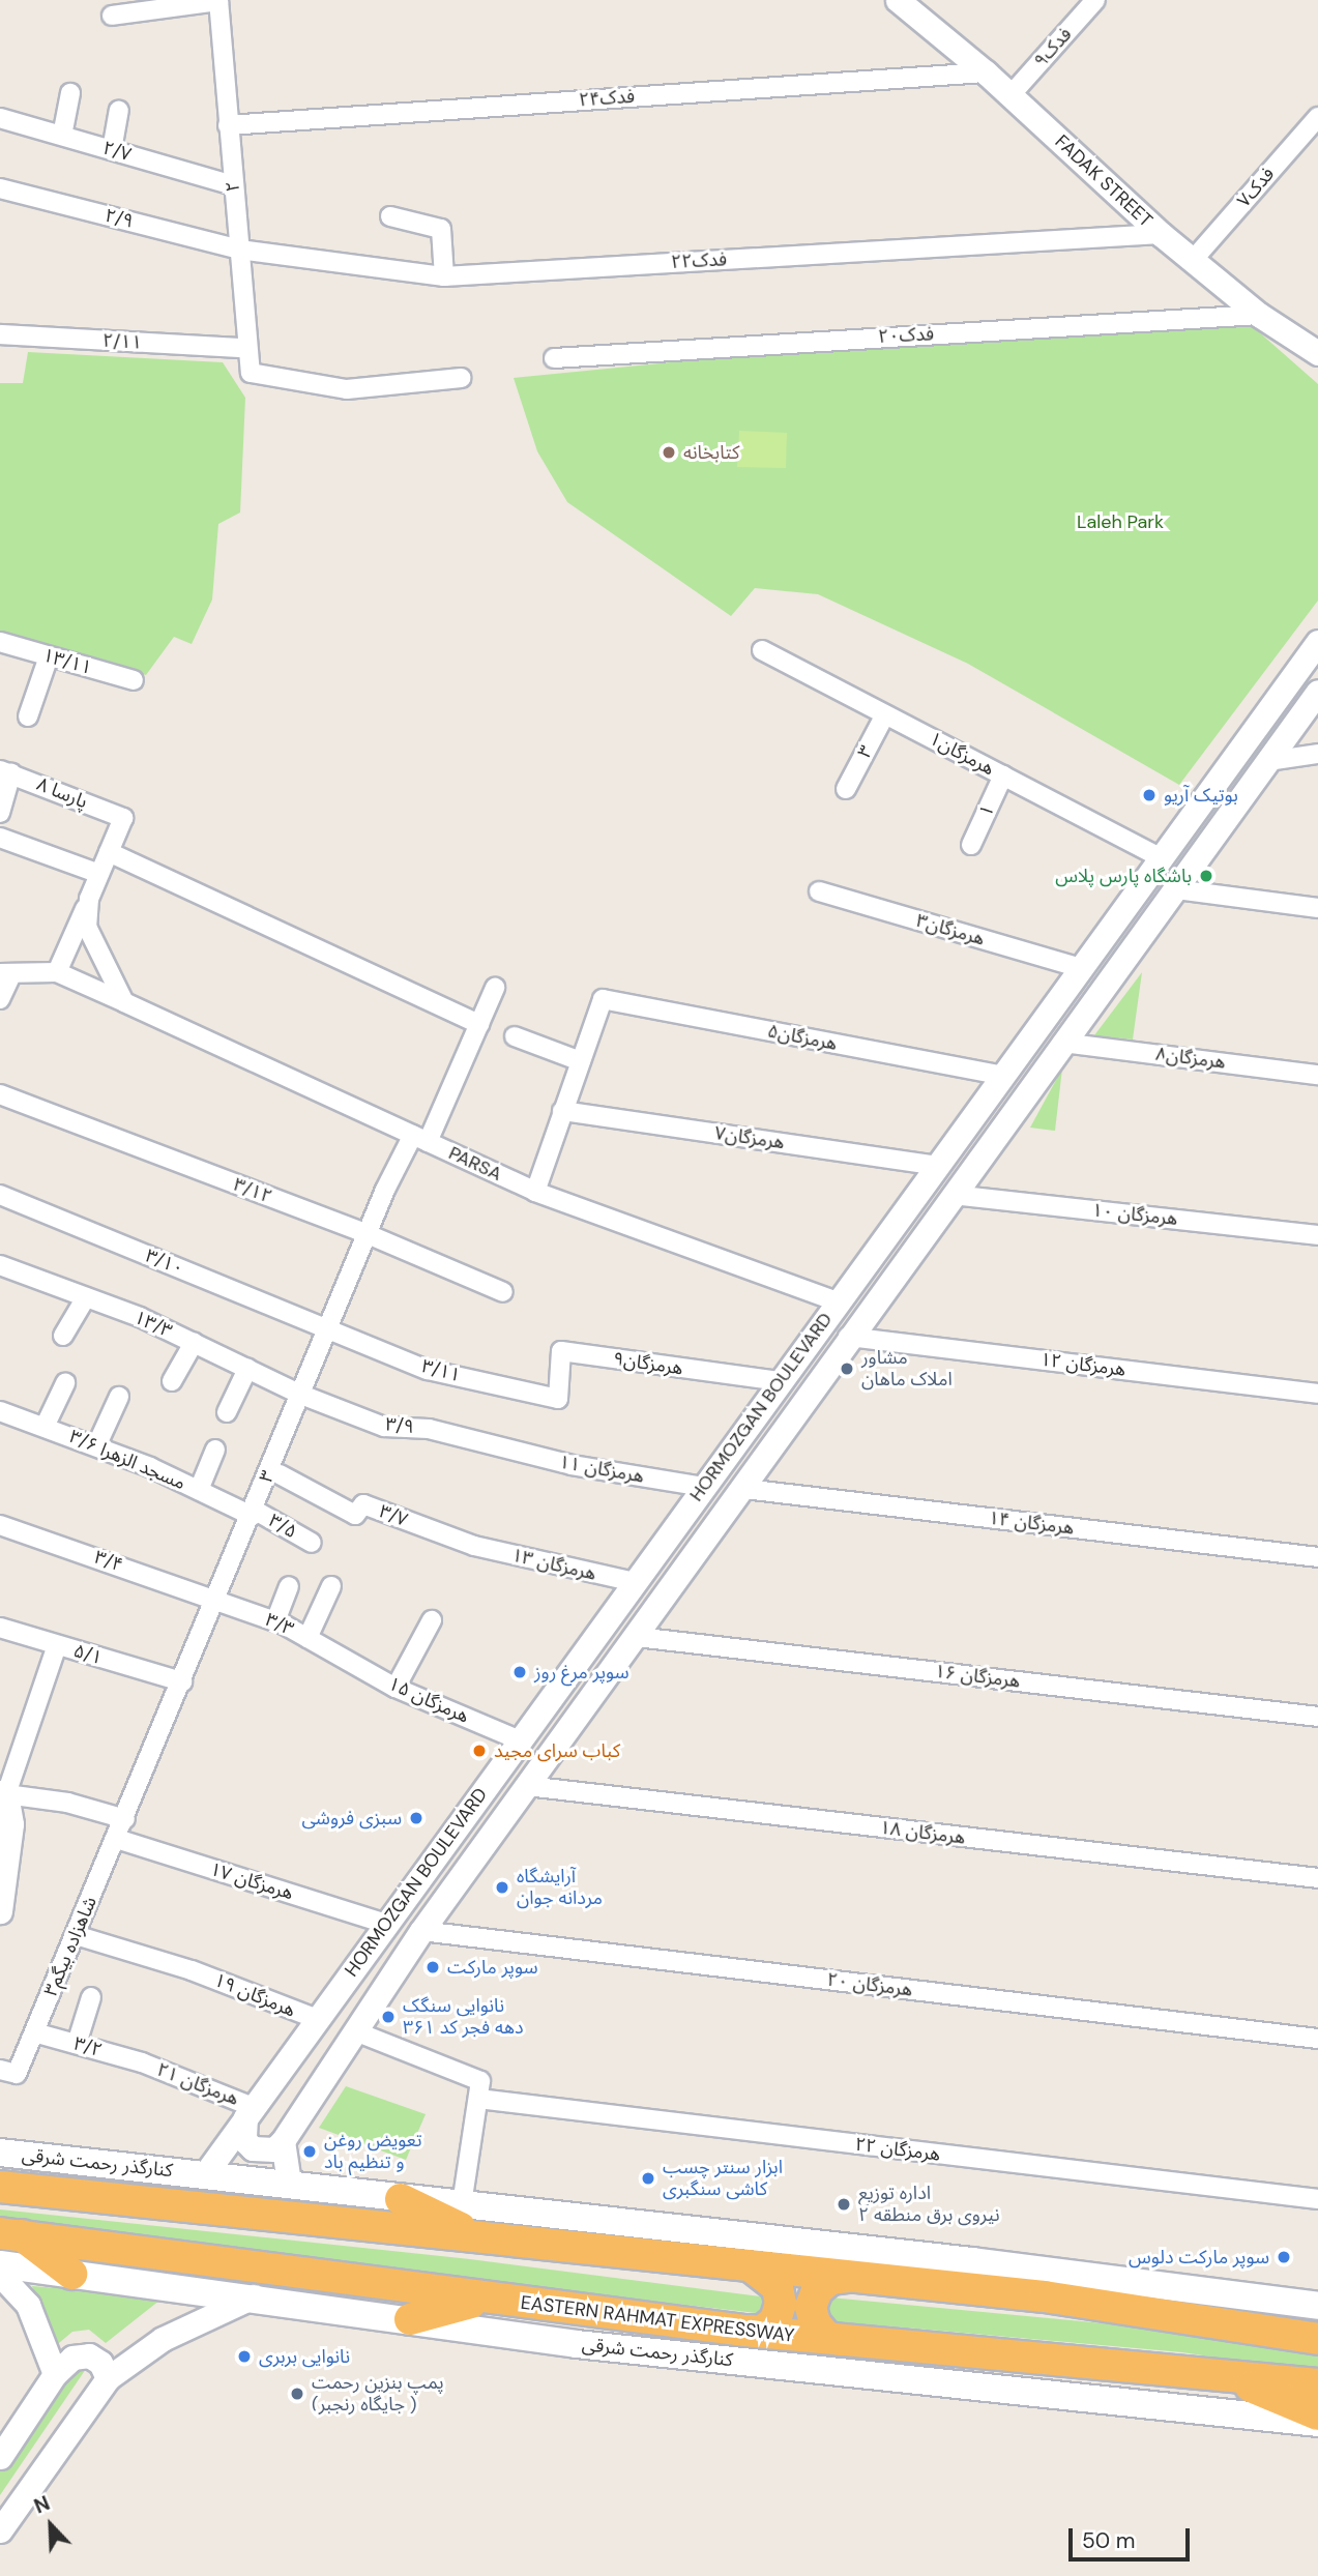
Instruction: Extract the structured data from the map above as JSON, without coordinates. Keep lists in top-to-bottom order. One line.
{"streets":{"highway":["EASTERN RAHMAT EXPRESSWAY"],"main road":["کنارگذر رحمت شرقی"],"street":["فدک۹","فدک۲۴","۲/۷","FADAK STREET","۲","فدک۷","۲/۹","فدک۲۲","فدک۲۰","۲/۱۱","۱۳/۱۱","۳","هرمزگان۱","۸ پارسا","۱","هرمزگان۳","هرمزگان۵","هرمزگان۸","هرمزگان۷","PARSA","۳/۱۲","هرمزگان ۱۰","۳/۱۰","۱۳/۳","هرمزگان۹","هرمزگان ۱۲","۳/۱۱","HORMOZGAN BOULEVARD","۳/۹","مسجد الزهرا ۳/۶","هرمزگان ۱۱","۳/۷","هرمزگان ۱۴","۳/۵","۳/۴","هرمزگان ۱۳","۳/۳","۵/۱","هرمزگان ۱۶","هرمزگان ۱۵","هرمزگان ۱۸","هرمزگان ۱۷","۳شاهزاده بیگم","هرمزگان ۲۰","هرمزگان ۱۹","۳/۲","هرمزگان ۲۱","هرمزگان ۲۲"]},"crossings":[["فدک۹","FADAK STREET"],["فدک۲۴","FADAK STREET"],["فدک۲۴","۲"],["۲/۷","۲"],["FADAK STREET","فدک۷"],["FADAK STREET","فدک۲۲"],["FADAK STREET","فدک۲۰"],["۲","۲/۹"],["۲","فدک۲۲"],["۲","۲/۱۱"],["۲/۹","فدک۲۲"],["۳","هرمزگان۱"],["۳","PARSA"],["۳","۳/۱۲"],["۳","۳/۱۰"],["۳","۱۳/۳"],["۳","۳/۱۱"],["۳","۳/۹"],["۳","مسجد الزهرا ۳/۶"],["۳","۳/۵"],["۳","۳/۴"],["۳","۳/۳"],["۳","۵/۱"],["۳","۳شاهزاده بیگم"],["هرمزگان۱","۱"],["هرمزگان۱","HORMOZGAN BOULEVARD"],["هرمزگان۳","HORMOZGAN BOULEVARD"],["هرمزگان۵","HORMOZGAN BOULEVARD"],["هرمزگان۸","HORMOZGAN BOULEVARD"],["هرمزگان۷","HORMOZGAN BOULEVARD"],["PARSA","HORMOZGAN BOULEVARD"],["هرمزگان ۱۰","HORMOZGAN BOULEVARD"],["۳/۱۰","۳/۱۱"],["۱۳/۳","۳/۹"],["هرمزگان۹","۳/۱۱"],["هرمزگان۹","HORMOZGAN BOULEVARD"],["هرمزگان ۱۲","HORMOZGAN BOULEVARD"],["HORMOZGAN BOULEVARD","هرمزگان ۱۱"],["HORMOZGAN BOULEVARD","هرمزگان ۱۴"],["HORMOZGAN BOULEVARD","هرمزگان ۱۳"],["HORMOZGAN BOULEVARD","هرمزگان ۱۶"],["HORMOZGAN BOULEVARD","هرمزگان ۱۵"],["HORMOZGAN BOULEVARD","هرمزگان ۱۸"],["HORMOZGAN BOULEVARD","هرمزگان ۱۷"],["HORMOZGAN BOULEVARD","هرمزگان ۲۰"],["HORMOZGAN BOULEVARD","هرمزگان ۱۹"],["HORMOZGAN BOULEVARD","هرمزگان ۲۱"],["HORMOZGAN BOULEVARD","هرمزگان ۲۲"],["HORMOZGAN BOULEVARD","کنارگذر رحمت شرقی"],["۳/۹","هرمزگان ۱۱"],["مسجد الزهرا ۳/۶","۳/۵"],["۳/۷","هرمزگان ۱۳"],["۳/۴","۳/۳"],["۳/۳","هرمزگان ۱۵"],["هرمزگان ۱۷","۳شاهزاده بیگم"],["۳شاهزاده بیگم","هرمزگان ۱۹"],["۳شاهزاده بیگم","۳/۲"],["۳/۲","هرمزگان ۲۱"]],"parks":["Laleh Park"],"places":["کتابخانه","بوتیک آریو","باشگاه پارس پلاس","مشاور املاک ماهان","سوپر مرغ روز","کباب سرای مجید","سبزی فروشی","آرایشگاه مردانه جوان","سوپر مارکت","نانوایی سنگک دهه فجر کد ۳۶۱","تعویض روغن و تنظیم باد","ابزار سنتر چسب کاشی سنگبری","اداره توزیع نیروی برق منطقه ۲","سوپر مارکت دلوس","نانوایی بربری","پمپ بنزین رحمت (جایگاه رنجبر )"],"scale_bar":"50 m","north":"top left"}
